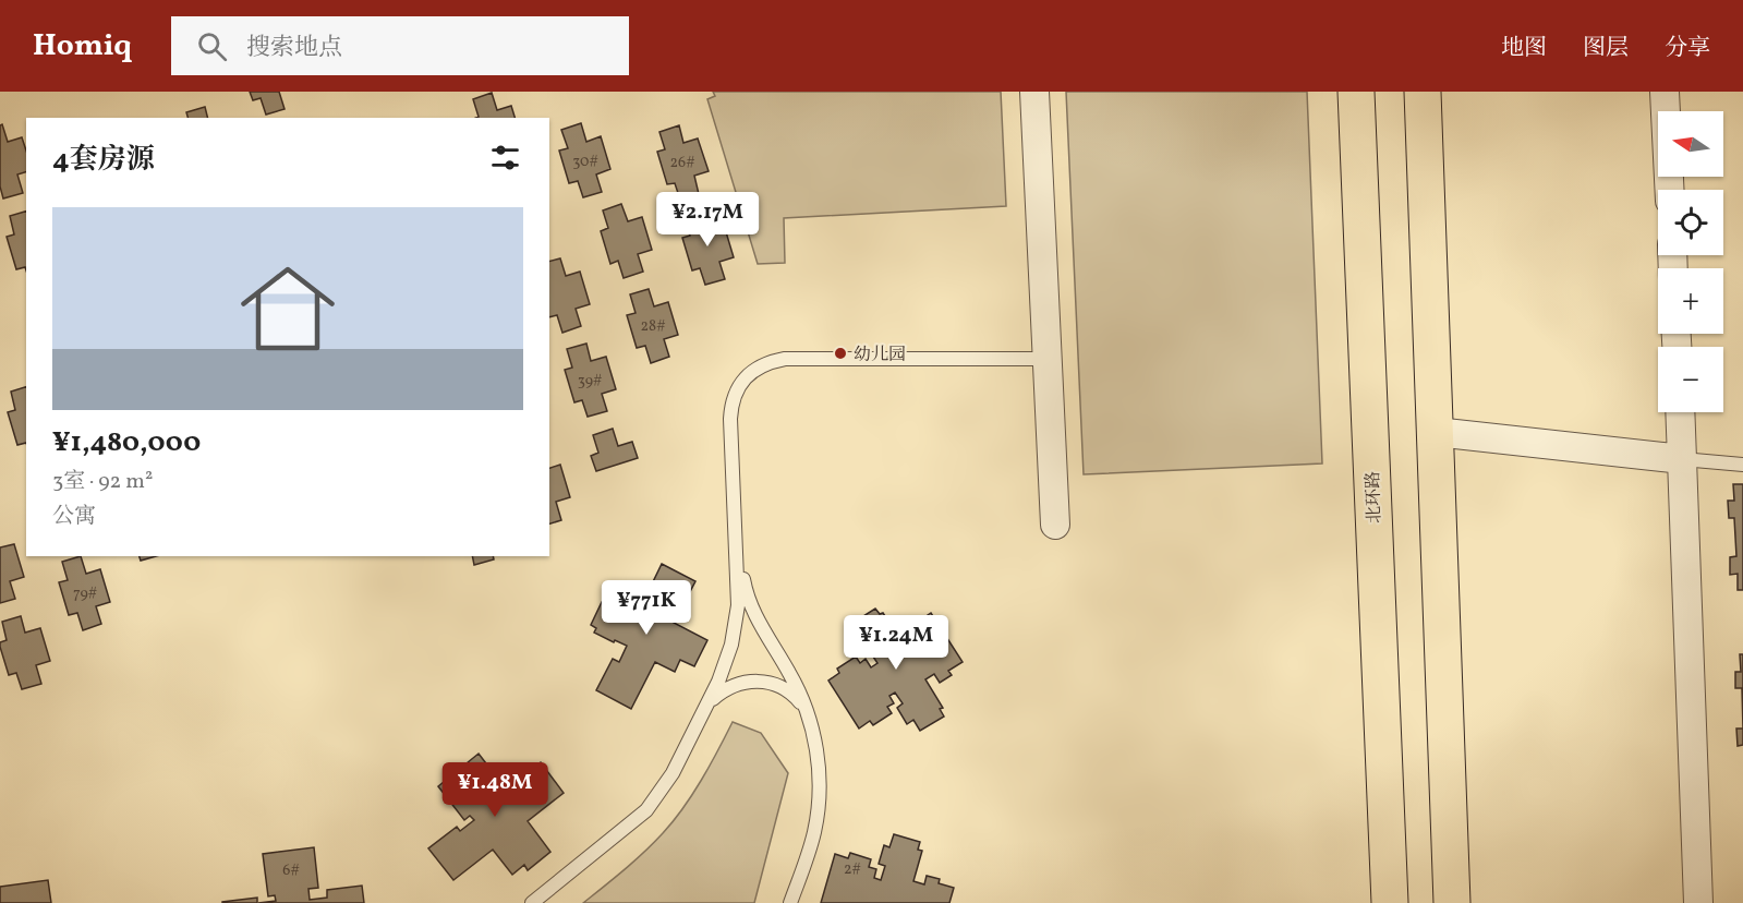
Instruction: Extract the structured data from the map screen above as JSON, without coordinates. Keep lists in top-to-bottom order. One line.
{"streets":{"main road":["北环路"]},"places":["幼儿园"],"house_numbers":["30#","26#","28#","39#","79#","2#","6#"],"north":"left","page":{"header":"Homiq","search":"搜索地点","nav":["地图","图层","分享"],"map_buttons":["+","−"],"heading":"4套房源","price":["¥2.17M","¥771K","¥1.24M","¥1.48M"],"list":[{"name":"¥1,480,000","note":"3室 · 92 m² · 公寓"}]}}
